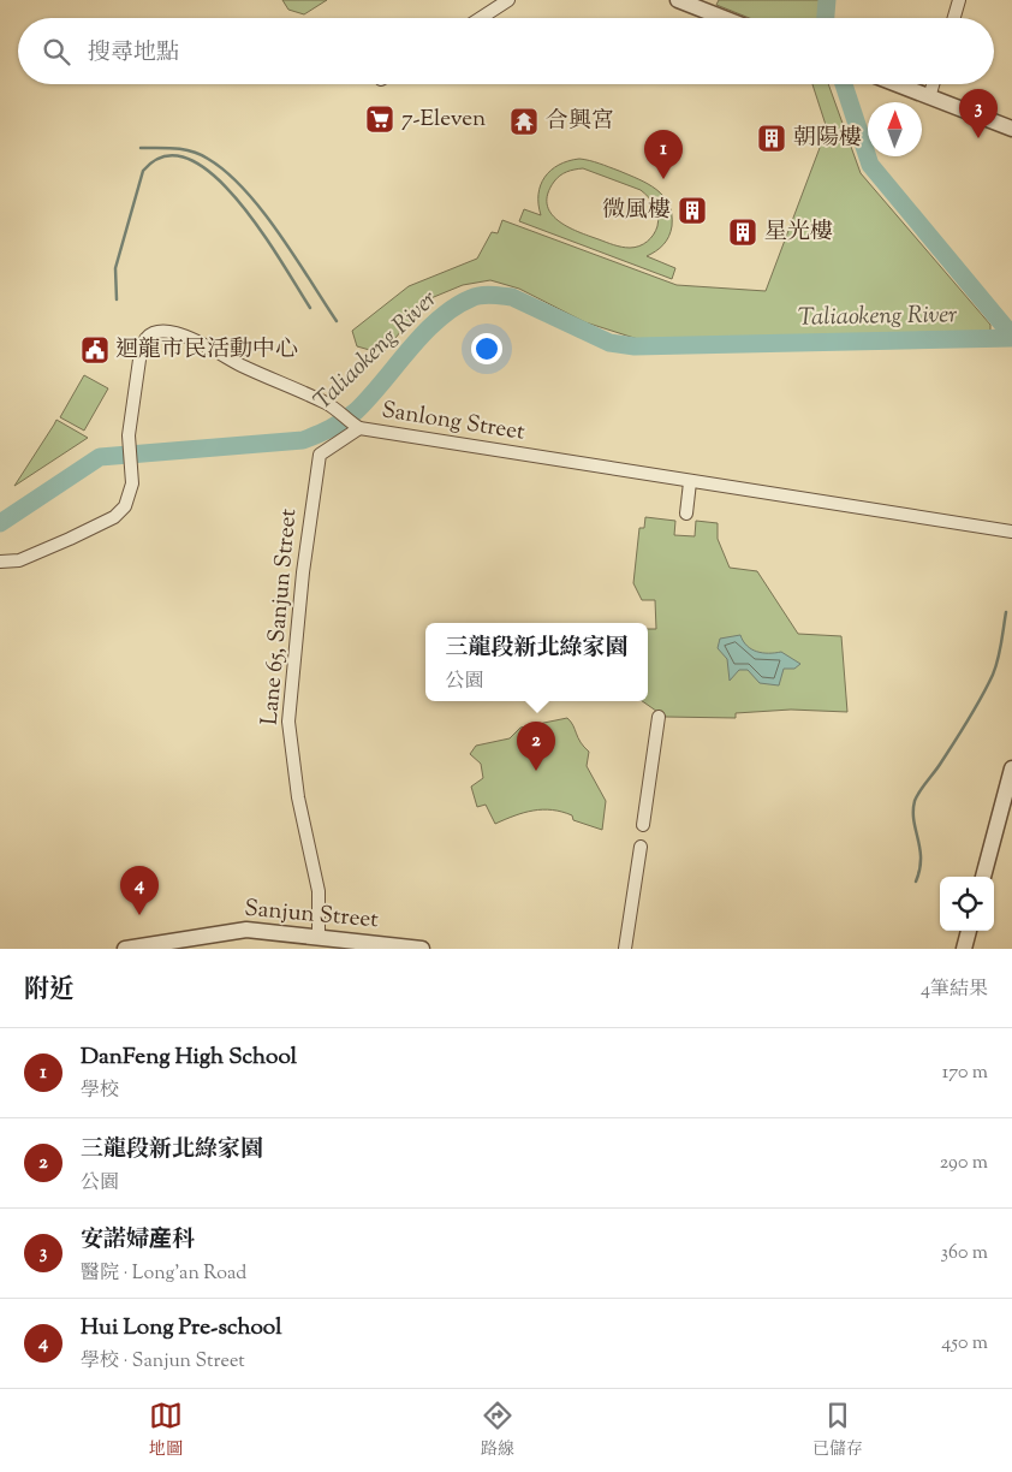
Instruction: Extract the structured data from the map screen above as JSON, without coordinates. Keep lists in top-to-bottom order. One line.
{"streets":{"street":["Sanlong Street","Lane 65, Sanjun Street","Sanjun Street"]},"crossings":[["Sanlong Street","Lane 65, Sanjun Street"],["Lane 65, Sanjun Street","Sanjun Street"]],"water":["Taliaokeng River"],"places":{"supermarket":["7-Eleven"],"temple":["合興宮"],"building":["朝陽樓","微風樓","星光樓"],"public building":["迴龍市民活動中心"]},"north":"top","page":{"search":"搜尋地點","pins":["3","1","2","4"],"popup":["三龍段新北綠家園","公園"],"heading":["附近","4筆結果"],"list":[{"mark":"1","name":"DanFeng High School","note":"學校","value":"170 m"},{"mark":"2","name":"三龍段新北綠家園","note":"公園","value":"290 m"},{"mark":"3","name":"安諾婦産科","note":"醫院 · Long'an Road","value":"360 m"},{"mark":"4","name":"Hui Long Pre-school","note":"學校 · Sanjun Street","value":"450 m"}],"nav":["地圖","路線","已儲存"]}}
